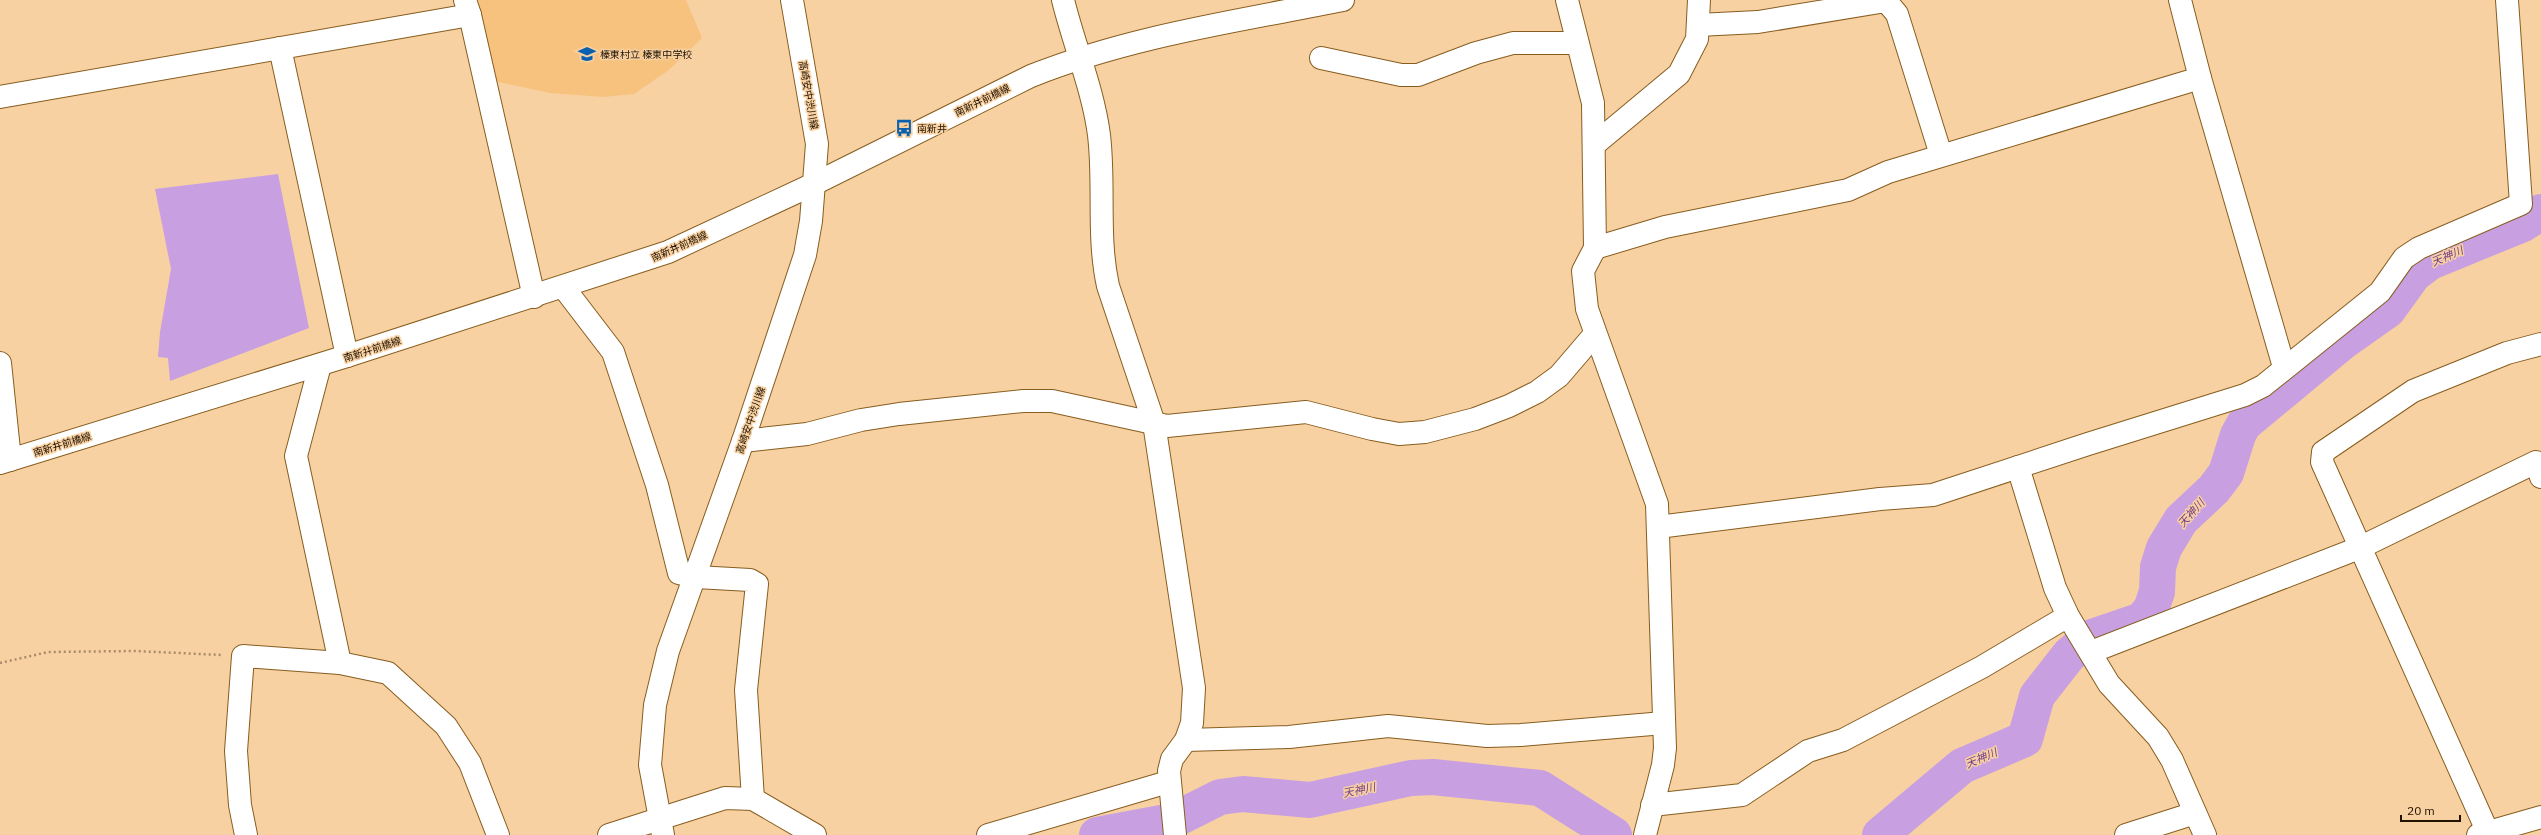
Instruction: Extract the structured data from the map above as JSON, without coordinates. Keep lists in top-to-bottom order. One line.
{"streets":{"street":["高崎安中渋川線","南新井前橋線"]},"crossings":[["高崎安中渋川線","南新井前橋線"]],"water":["天神川"],"places":{"school or university":["榛東村立 榛東中学校"],"bus stop":["南新井"]},"scale_bar":"20 m"}
